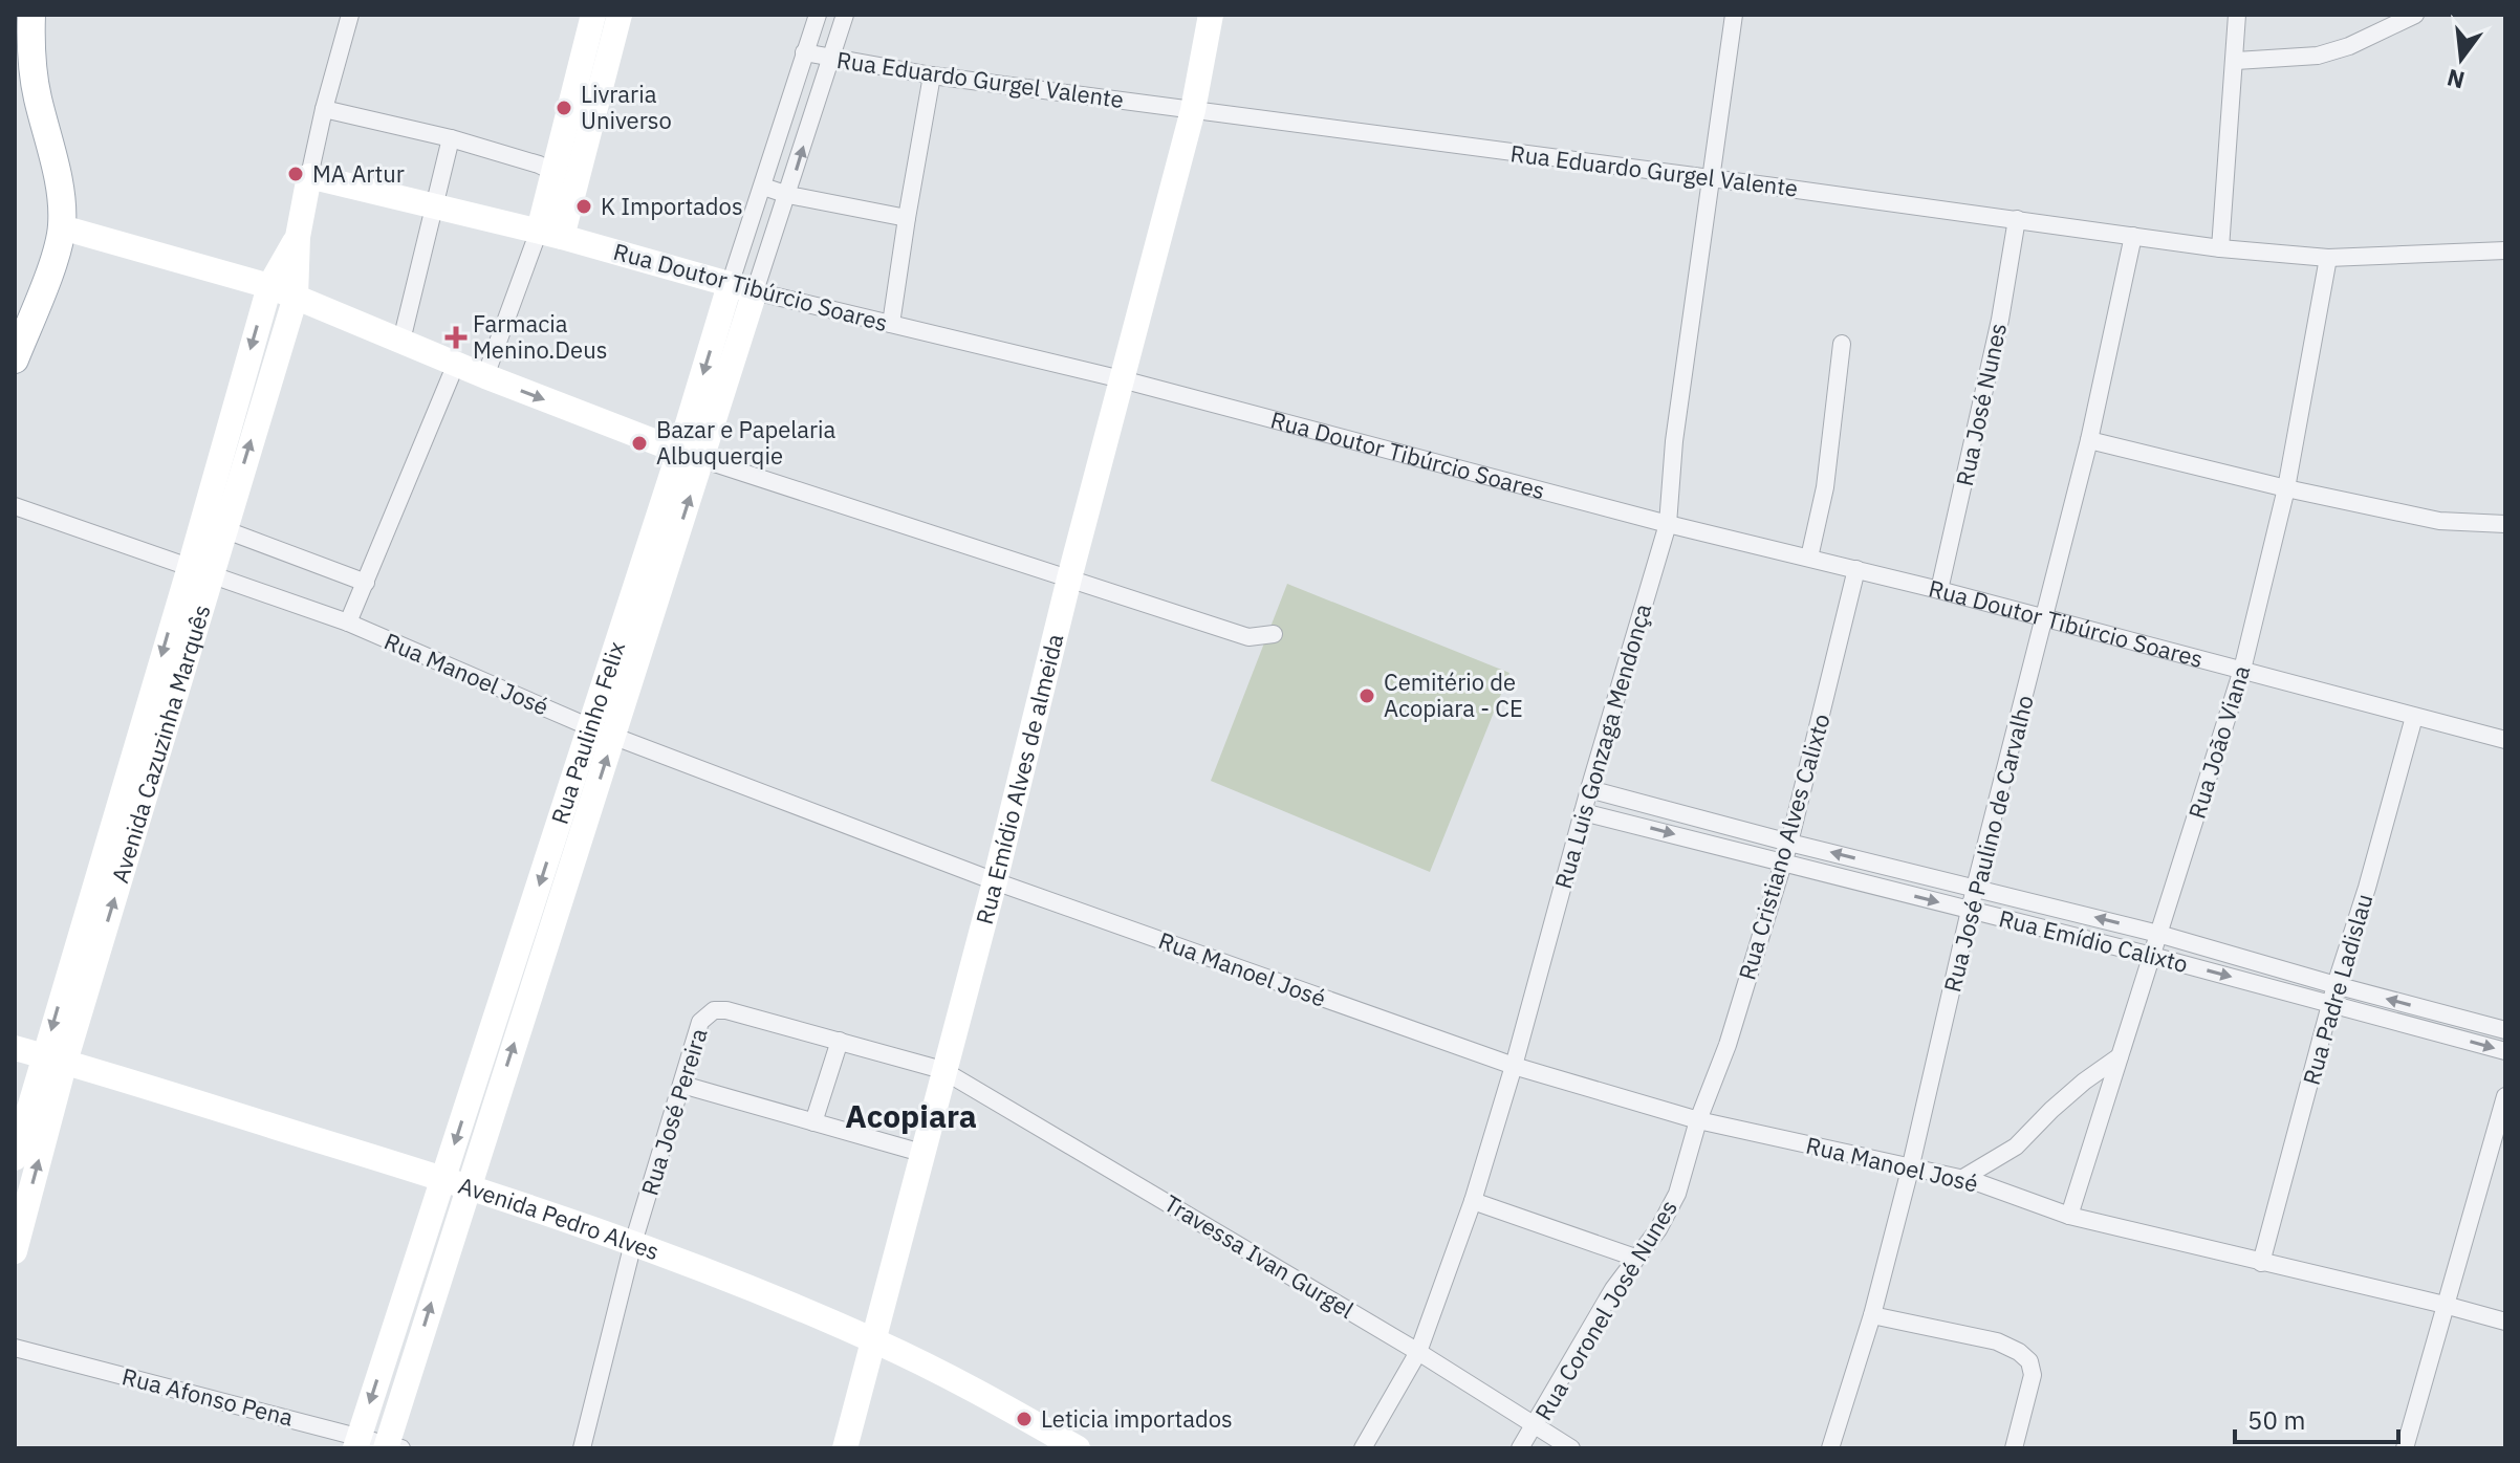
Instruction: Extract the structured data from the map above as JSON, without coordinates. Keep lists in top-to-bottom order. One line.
{"streets":{"main road":["Rua Doutor Tibúrcio Soares","Rua Paulinho Felix","Avenida Cazuzinha Marquês","Rua Emídio Alves de almeida","Avenida Pedro Alves"],"street":["Rua Eduardo Gurgel Valente","Rua José Nunes","Rua Manoel José","Rua João Viana","Rua Luis Gonzaga Mendonça","Rua José Paulino de Carvalho","Rua Cristiano Alves Calixto","Rua Emídio Calixto","Rua Padre Ladislau","Rua José Pereira","Travessa Ivan Gurgel","Rua Coronel José Nunes","Rua Afonso Pena"]},"crossings":[["Rua Eduardo Gurgel Valente","Rua José Nunes"],["Rua Eduardo Gurgel Valente","Rua Paulinho Felix"],["Rua Eduardo Gurgel Valente","Rua João Viana"],["Rua Eduardo Gurgel Valente","Rua Luis Gonzaga Mendonça"],["Rua Eduardo Gurgel Valente","Rua Emídio Alves de almeida"],["Rua Eduardo Gurgel Valente","Rua José Paulino de Carvalho"],["Rua Doutor Tibúrcio Soares","Rua José Nunes"],["Rua Doutor Tibúrcio Soares","Rua Paulinho Felix"],["Rua Doutor Tibúrcio Soares","Rua João Viana"],["Rua Doutor Tibúrcio Soares","Avenida Cazuzinha Marquês"],["Rua Doutor Tibúrcio Soares","Rua Luis Gonzaga Mendonça"],["Rua Doutor Tibúrcio Soares","Rua Emídio Alves de almeida"],["Rua Doutor Tibúrcio Soares","Rua José Paulino de Carvalho"],["Rua Doutor Tibúrcio Soares","Rua Cristiano Alves Calixto"],["Rua Doutor Tibúrcio Soares","Rua Padre Ladislau"],["Rua Manoel José","Rua Paulinho Felix"],["Rua Manoel José","Rua João Viana"],["Rua Manoel José","Avenida Cazuzinha Marquês"],["Rua Manoel José","Rua Luis Gonzaga Mendonça"],["Rua Manoel José","Rua Emídio Alves de almeida"],["Rua Manoel José","Rua José Paulino de Carvalho"],["Rua Manoel José","Rua Cristiano Alves Calixto"],["Rua Manoel José","Rua Padre Ladislau"],["Rua Manoel José","Rua Coronel José Nunes"],["Rua Paulinho Felix","Avenida Pedro Alves"],["Rua Paulinho Felix","Rua Afonso Pena"],["Rua João Viana","Rua Emídio Calixto"],["Avenida Cazuzinha Marquês","Avenida Pedro Alves"],["Rua Luis Gonzaga Mendonça","Rua Emídio Calixto"],["Rua Luis Gonzaga Mendonça","Travessa Ivan Gurgel"],["Rua Emídio Alves de almeida","Rua José Pereira"],["Rua Emídio Alves de almeida","Avenida Pedro Alves"],["Rua Emídio Alves de almeida","Travessa Ivan Gurgel"],["Rua José Paulino de Carvalho","Rua Emídio Calixto"],["Rua Cristiano Alves Calixto","Rua Emídio Calixto"],["Rua Cristiano Alves Calixto","Rua Coronel José Nunes"],["Rua Emídio Calixto","Rua Padre Ladislau"],["Rua José Pereira","Avenida Pedro Alves"],["Rua José Pereira","Travessa Ivan Gurgel"],["Travessa Ivan Gurgel","Rua Coronel José Nunes"]],"districts":["Acopiara"],"places":{"other":["Livraria Universo","MA Artur","K Importados","Bazar e Papelaria Albuquerqie","Cemitério de Acopiara - CE","Leticia importados"],"health":["Farmacia Menino.Deus"]},"scale_bar":"50 m","north":"bottom"}
